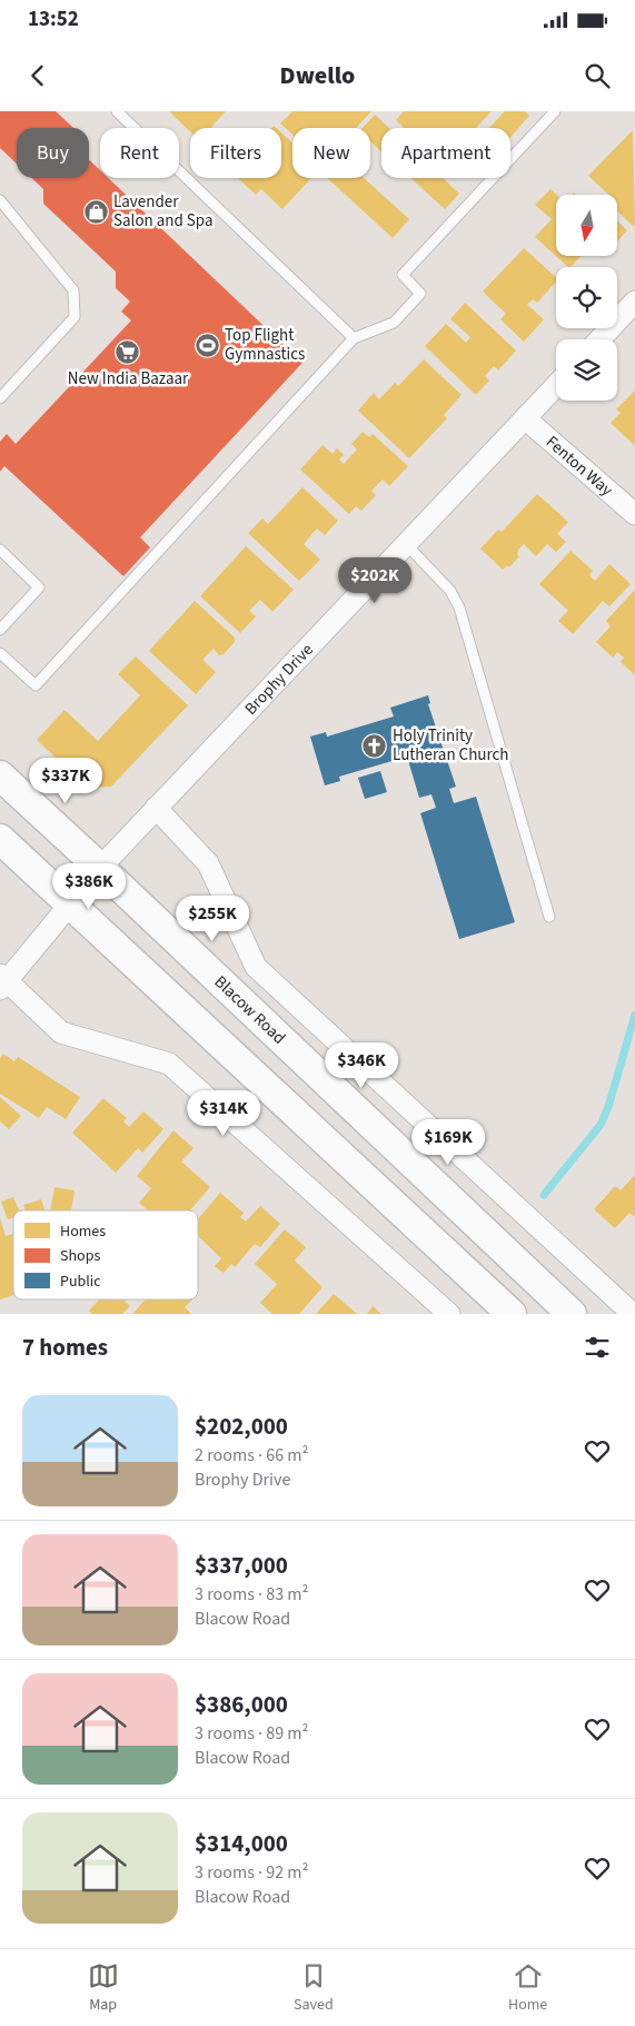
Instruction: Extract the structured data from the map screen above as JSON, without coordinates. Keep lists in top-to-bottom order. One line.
{"streets":{"main road":["Blacow Road"],"street":["Fenton Way","Brophy Drive"]},"crossings":[["Fenton Way","Brophy Drive"],["Brophy Drive","Blacow Road"]],"places":{"shop":["Lavender Salon and Spa"],"sports":["Top Flight Gymnastics"],"supermarket":["New India Bazaar"],"church":["Holy Trinity Lutheran Church"]},"legend":["Homes","Shops","Public"],"north":"bottom","page":{"status":"13:52","header":"Dwello","chip":["Buy","Rent","Filters","New","Apartment"],"price":["$202K","$337K","$386K","$255K","$346K","$314K","$169K"],"heading":"7 homes","list":[{"name":"$202,000","note":"2 rooms · 66 m² · Brophy Drive"},{"name":"$337,000","note":"3 rooms · 83 m² · Blacow Road"},{"name":"$386,000","note":"3 rooms · 89 m² · Blacow Road"},{"name":"$314,000","note":"3 rooms · 92 m² · Blacow Road"}],"tabs":["Map","Saved","Home"]}}
